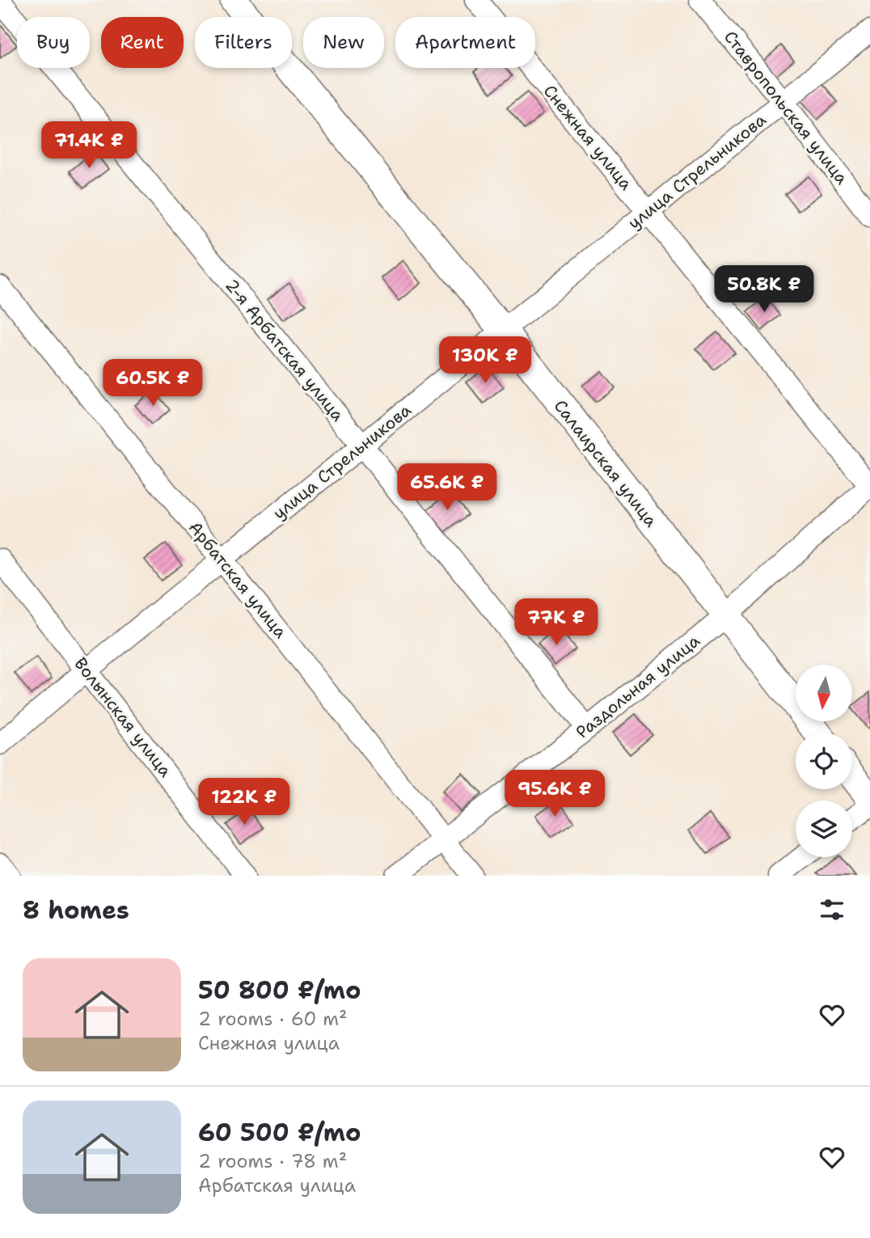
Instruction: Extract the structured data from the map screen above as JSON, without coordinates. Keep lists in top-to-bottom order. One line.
{"streets":{"street":["Ставропольская улица","Снежная улица","улица Стрельникова","2-я Арбатская улица","Салаирская улица","Арбатская улица","Раздольная улица","Волынская улица"]},"crossings":[["Ставропольская улица","улица Стрельникова"],["Снежная улица","улица Стрельникова"],["Снежная улица","Раздольная улица"],["улица Стрельникова","2-я Арбатская улица"],["улица Стрельникова","Салаирская улица"],["улица Стрельникова","Арбатская улица"],["улица Стрельникова","Волынская улица"],["2-я Арбатская улица","Раздольная улица"],["Салаирская улица","Раздольная улица"],["Арбатская улица","Раздольная улица"]],"north":"bottom","page":{"chip":["Buy","Rent","Filters","New","Apartment"],"price":["71.4K ₽","50.8K ₽","130K ₽","60.5K ₽","65.6K ₽","77K ₽","95.6K ₽","122K ₽"],"heading":"8 homes","list":[{"name":"50 800 ₽/mo","note":"2 rooms · 60 m² · Снежная улица"},{"name":"60 500 ₽/mo","note":"2 rooms · 78 m² · Арбатская улица"}]}}
